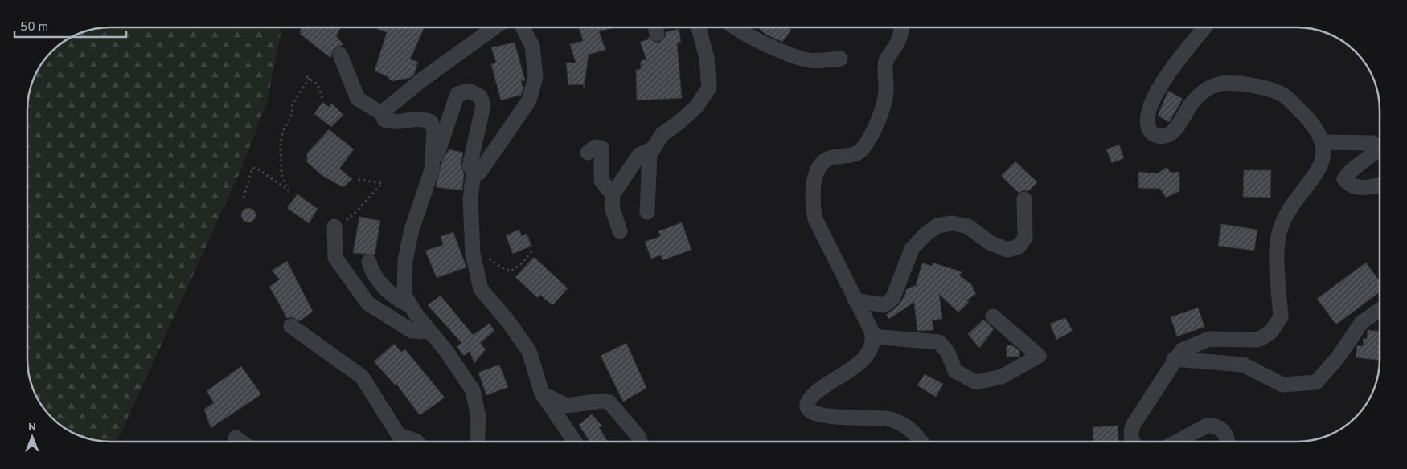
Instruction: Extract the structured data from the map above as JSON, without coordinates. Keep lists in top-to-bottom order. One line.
{"scale_bar":"50 m","north":"top"}
